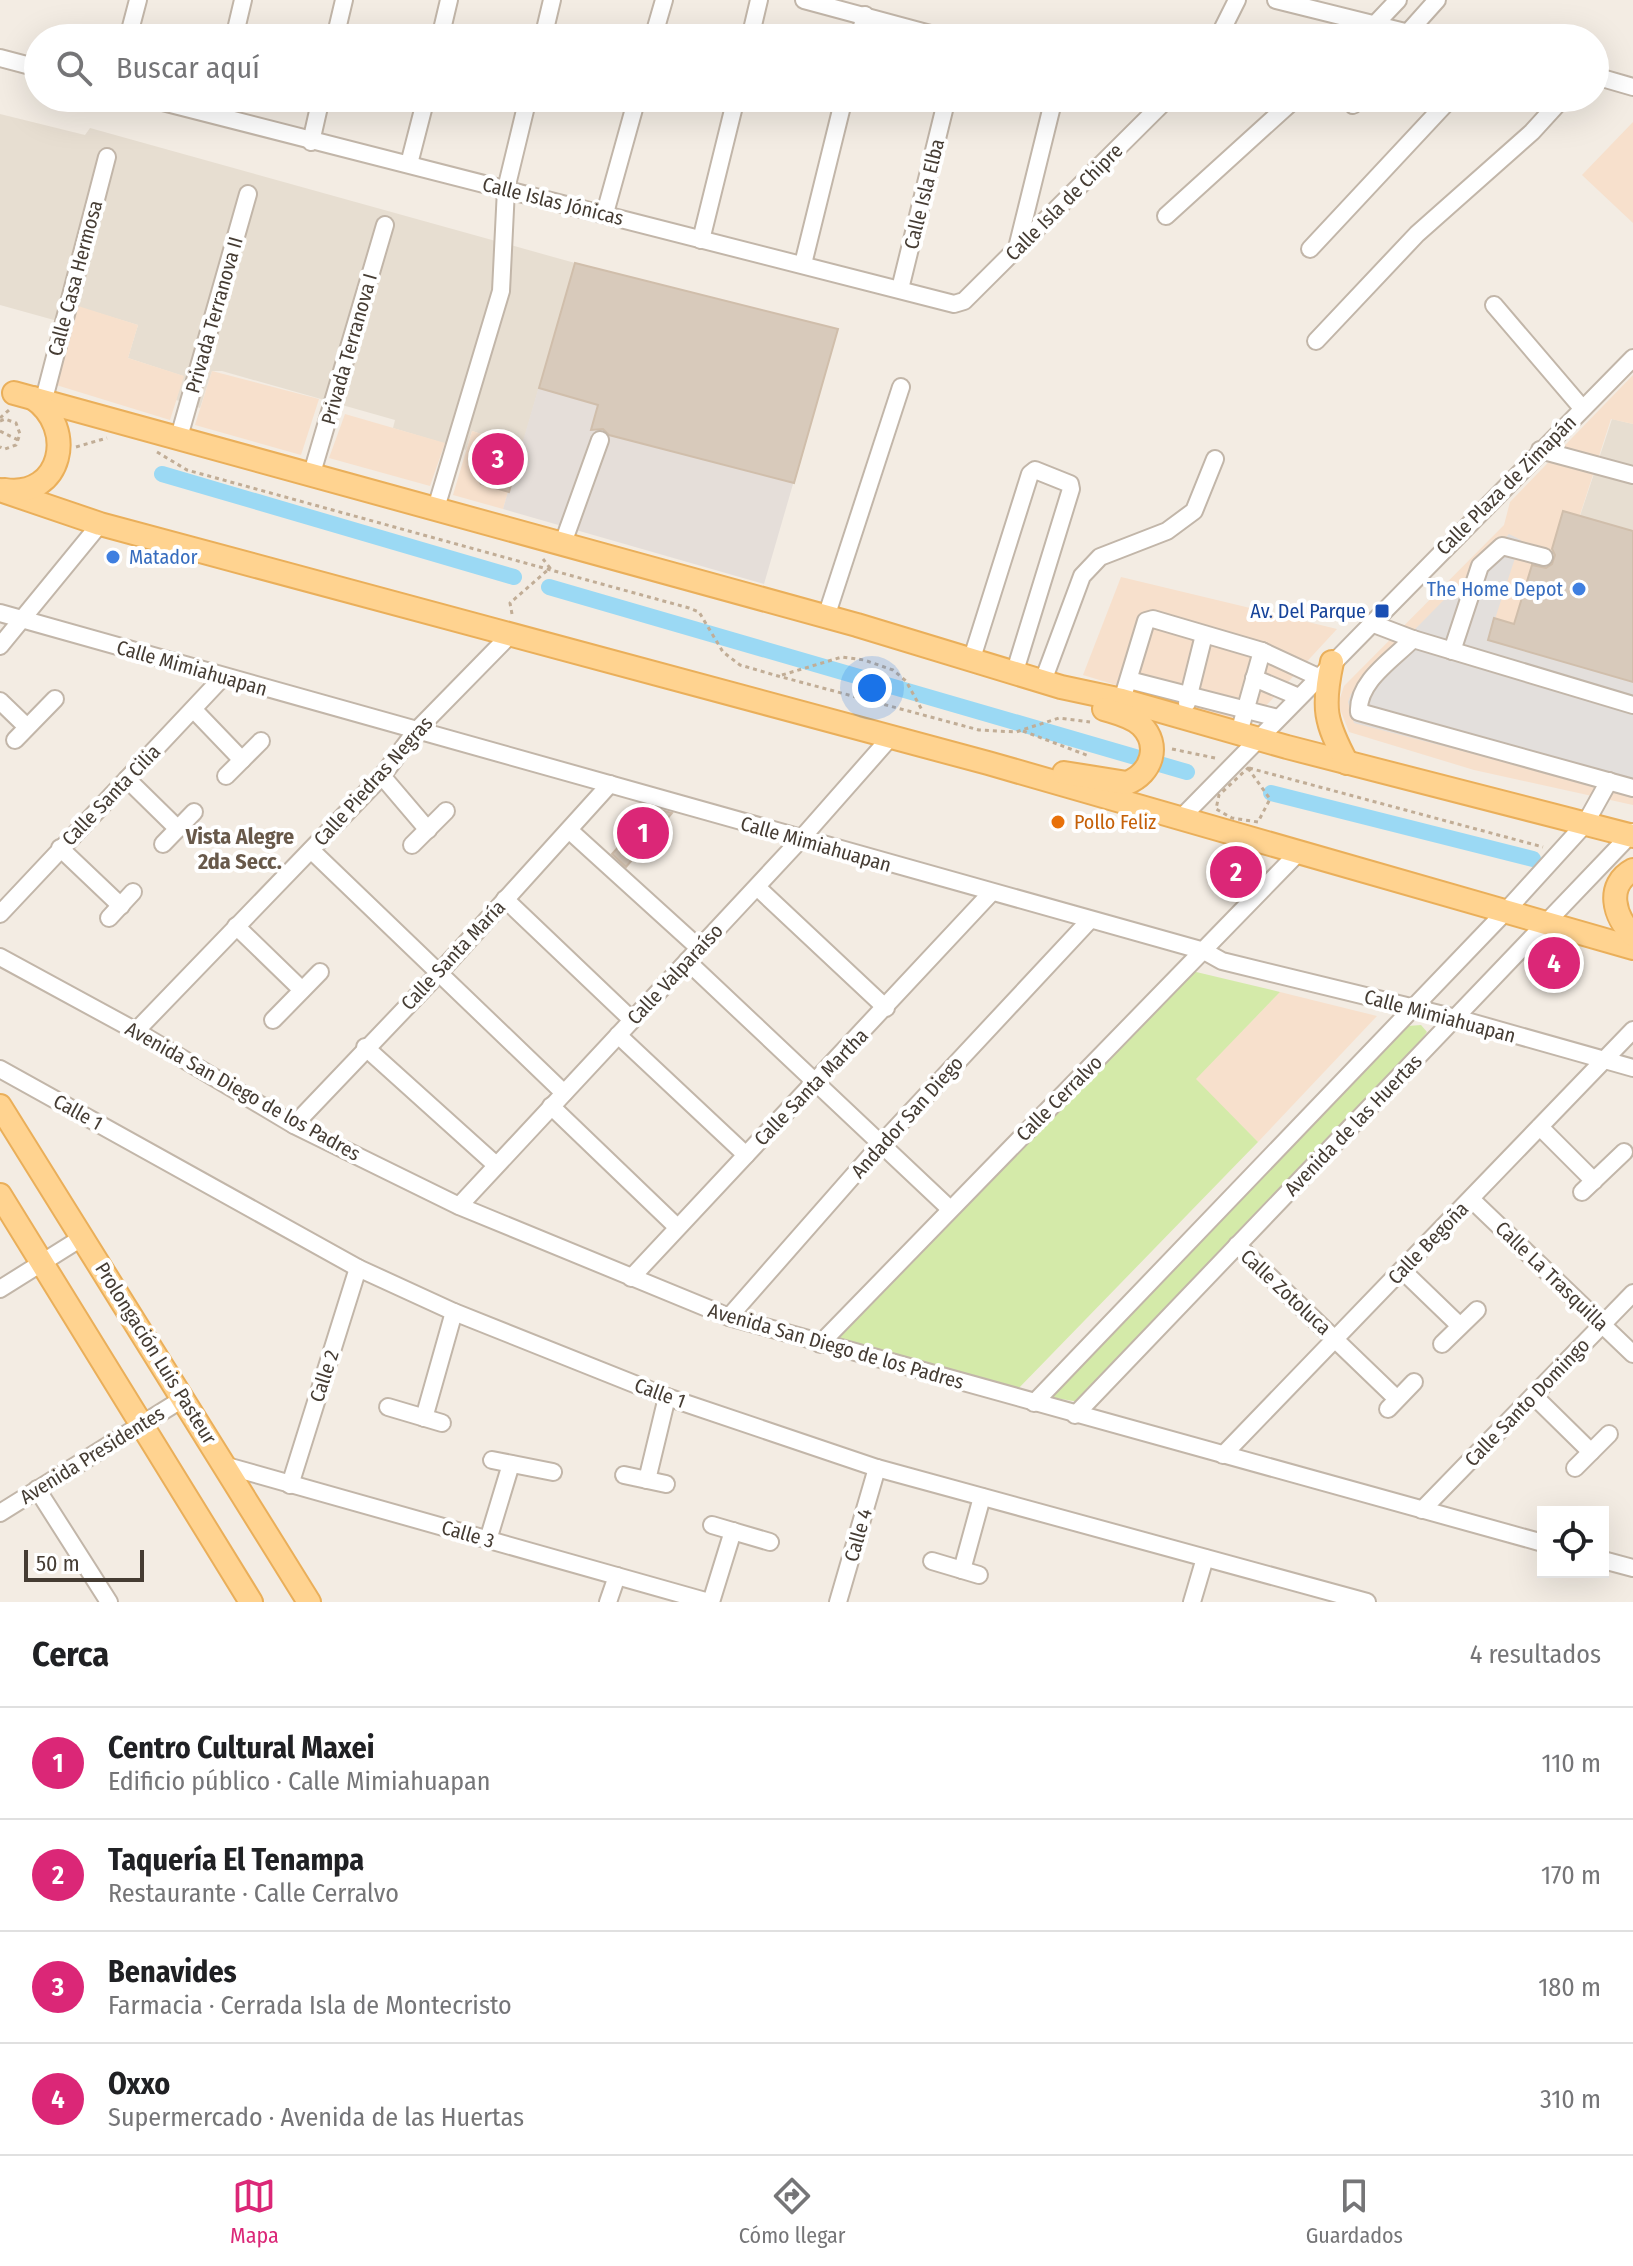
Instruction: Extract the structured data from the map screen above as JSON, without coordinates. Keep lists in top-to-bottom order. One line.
{"streets":{"main road":["Prolongación Luis Pasteur"],"street":["Calle Isla Elba","Calle Islas Jónicas","Calle Isla de Chipre","Calle Casa Hermosa","Privada Terranova II","Privada Terranova I","Calle Plaza de Zimapán","Calle Mimiahuapan","Calle Piedras Negras","Calle Santa Cilia","Calle Santa María","Calle Valparaíso","Calle Santa Martha","Avenida San Diego de los Padres","Calle Cerralvo","Calle 1","Andador San Diego","Avenida de las Huertas","Calle Begoña","Calle La Trasquilla","Calle Zotoluca","Calle 2","Calle Santo Domingo","Avenida Presidentes","Calle 3","Calle 4"]},"crossings":[["Calle Isla Elba","Calle Islas Jónicas"],["Calle Islas Jónicas","Calle Isla de Chipre"],["Calle Mimiahuapan","Calle Piedras Negras"],["Calle Mimiahuapan","Calle Santa Cilia"],["Calle Mimiahuapan","Calle Santa María"],["Calle Mimiahuapan","Calle Valparaíso"],["Calle Mimiahuapan","Calle Santa Martha"],["Calle Mimiahuapan","Calle Cerralvo"],["Calle Mimiahuapan","Andador San Diego"],["Calle Mimiahuapan","Avenida de las Huertas"],["Calle Mimiahuapan","Calle Begoña"],["Calle Piedras Negras","Avenida San Diego de los Padres"],["Calle Santa María","Avenida San Diego de los Padres"],["Calle Valparaíso","Avenida San Diego de los Padres"],["Calle Santa Martha","Avenida San Diego de los Padres"],["Avenida San Diego de los Padres","Calle Cerralvo"],["Avenida San Diego de los Padres","Andador San Diego"],["Avenida San Diego de los Padres","Avenida de las Huertas"],["Avenida San Diego de los Padres","Calle Begoña"],["Avenida San Diego de los Padres","Calle Santo Domingo"],["Calle 1","Calle 2"],["Calle 1","Calle 4"],["Avenida de las Huertas","Calle Zotoluca"],["Calle Begoña","Calle La Trasquilla"],["Calle Begoña","Calle Zotoluca"],["Calle La Trasquilla","Calle Santo Domingo"],["Prolongación Luis Pasteur","Avenida Presidentes"],["Prolongación Luis Pasteur","Calle 3"],["Calle 2","Calle 3"]],"districts":["Vista Alegre 2da Secc."],"places":{"other":["Matador","The Home Depot","Pollo Feliz"],"transit":["Av. Del Parque"]},"scale_bar":"50 m","page":{"search":"Buscar aquí","pins":["3","1","2","4"],"scale":"50 m","heading":["Cerca","4 resultados"],"list":[{"mark":"1","name":"Centro Cultural Maxei","note":"Edificio público · Calle Mimiahuapan","value":"110 m"},{"mark":"2","name":"Taquería El Tenampa","note":"Restaurante · Calle Cerralvo","value":"170 m"},{"mark":"3","name":"Benavides","note":"Farmacia · Cerrada Isla de Montecristo","value":"180 m"},{"mark":"4","name":"Oxxo","note":"Supermercado · Avenida de las Huertas","value":"310 m"}],"nav":["Mapa","Cómo llegar","Guardados"]}}
